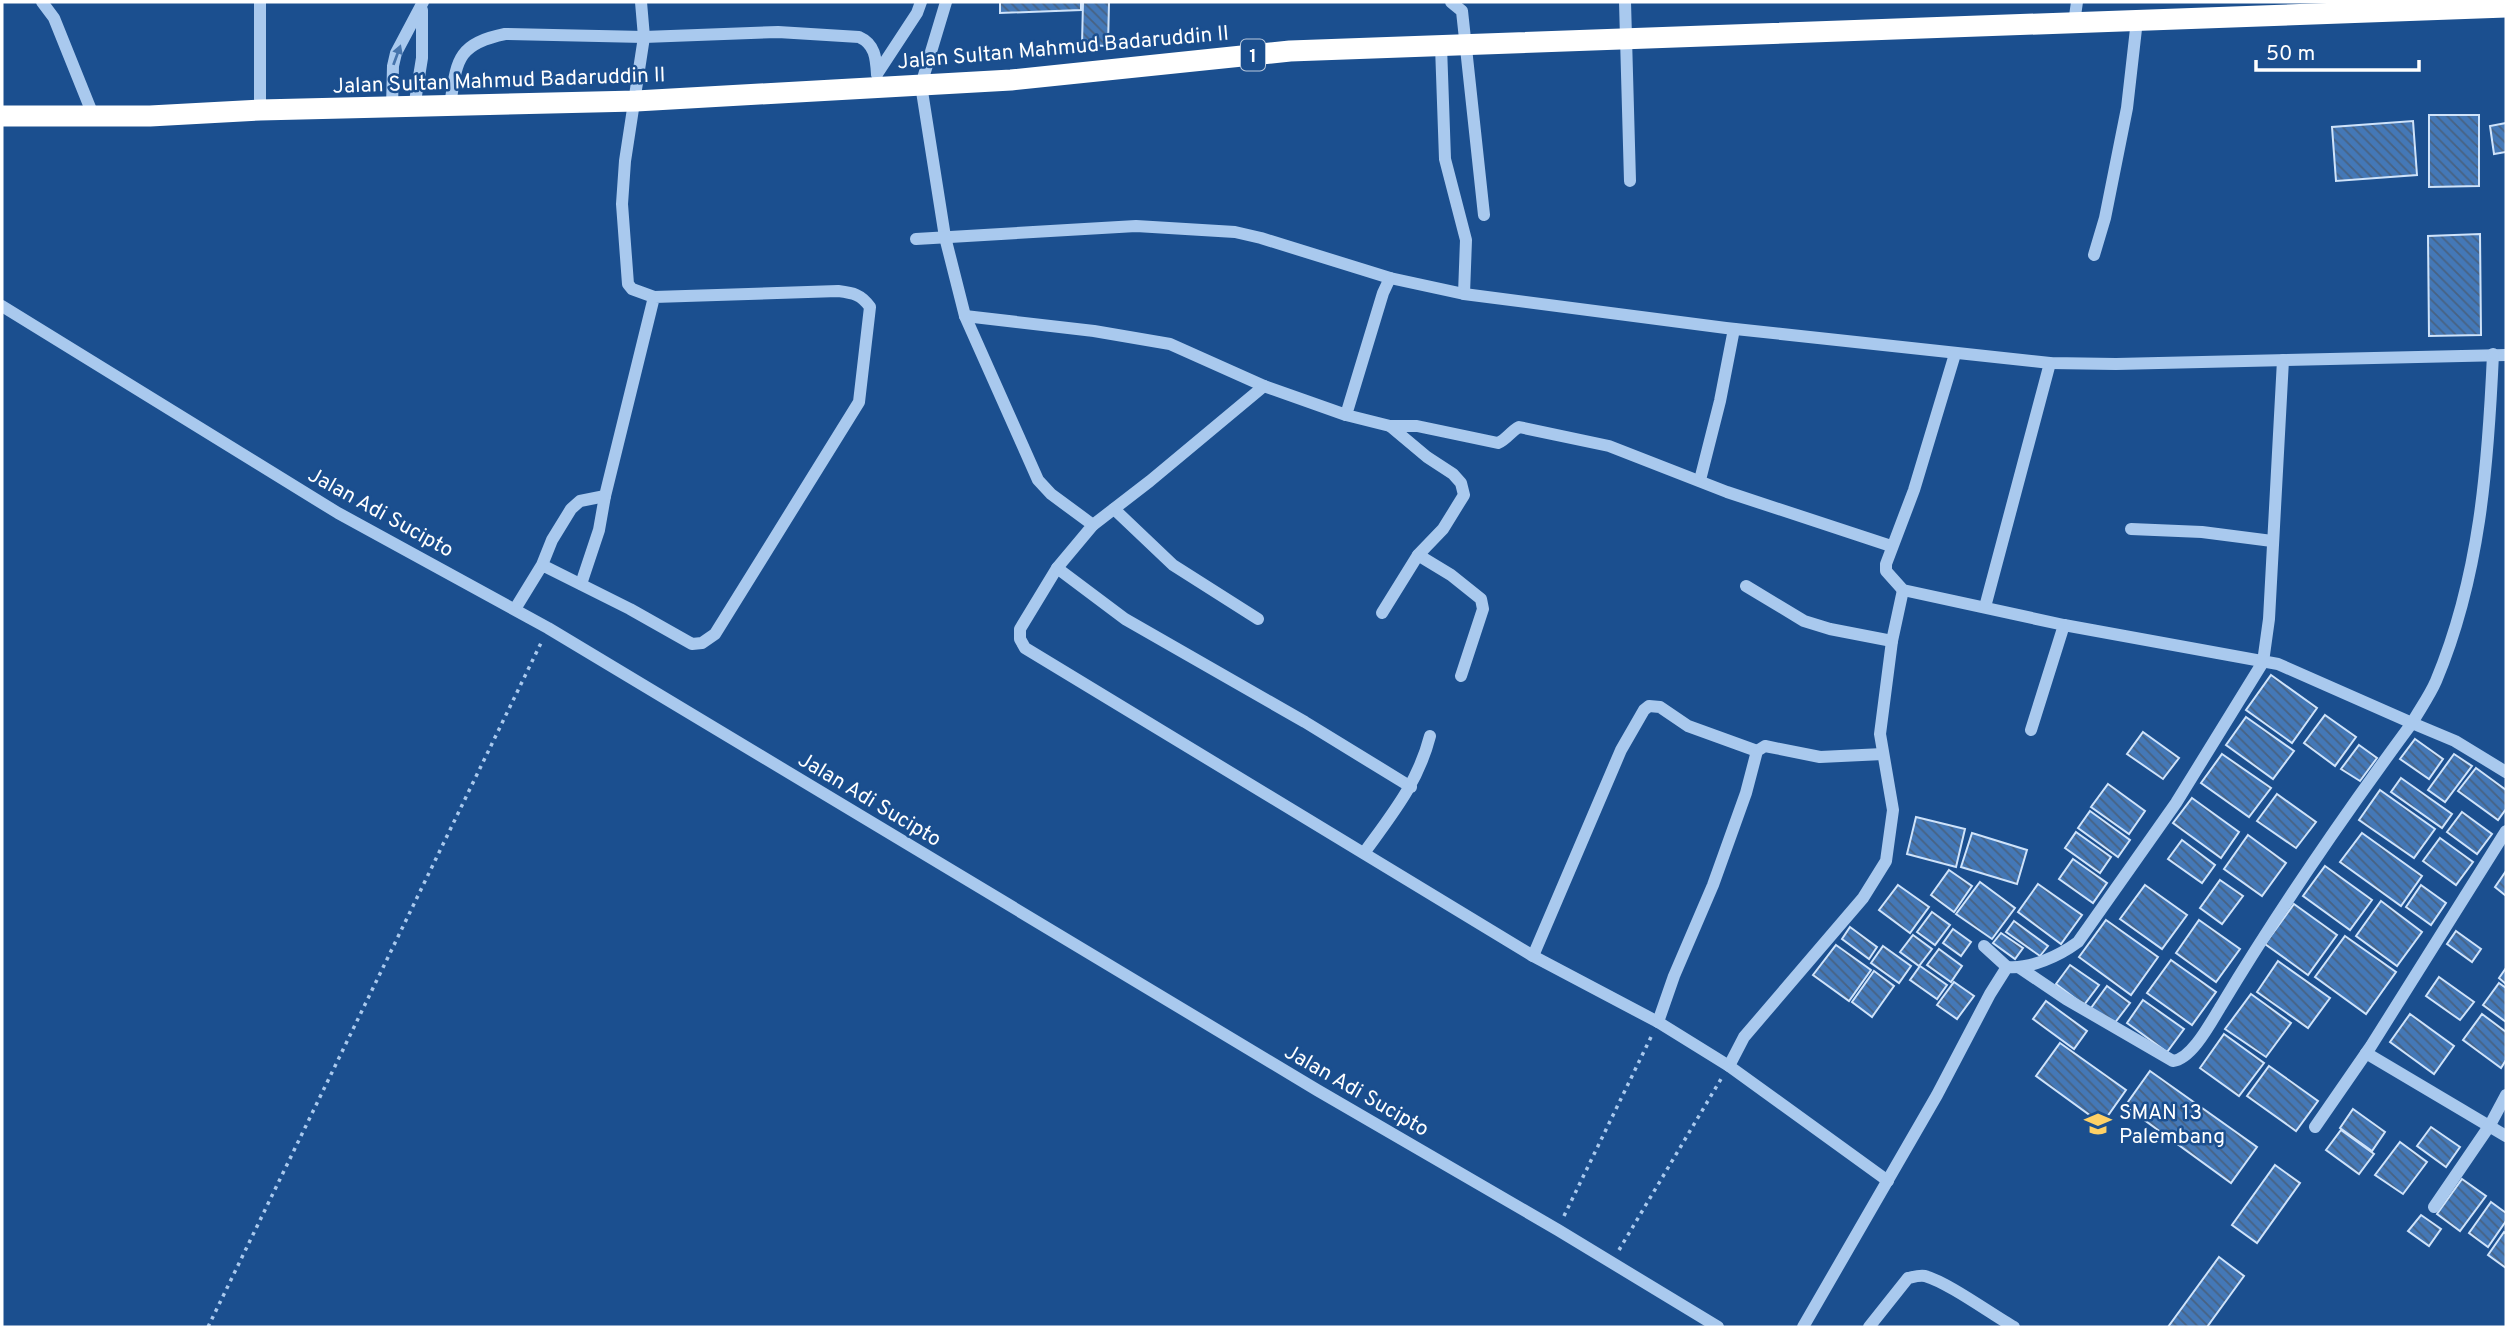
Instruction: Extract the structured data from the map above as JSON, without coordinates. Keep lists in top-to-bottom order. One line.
{"streets":{"highway":["Jalan Sultan Mahmud Badaruddin II","1"],"street":["Jalan Adi Sucipto"]},"places":{"school or university":["SMAN 13 Palembang"]},"scale_bar":"50 m"}
